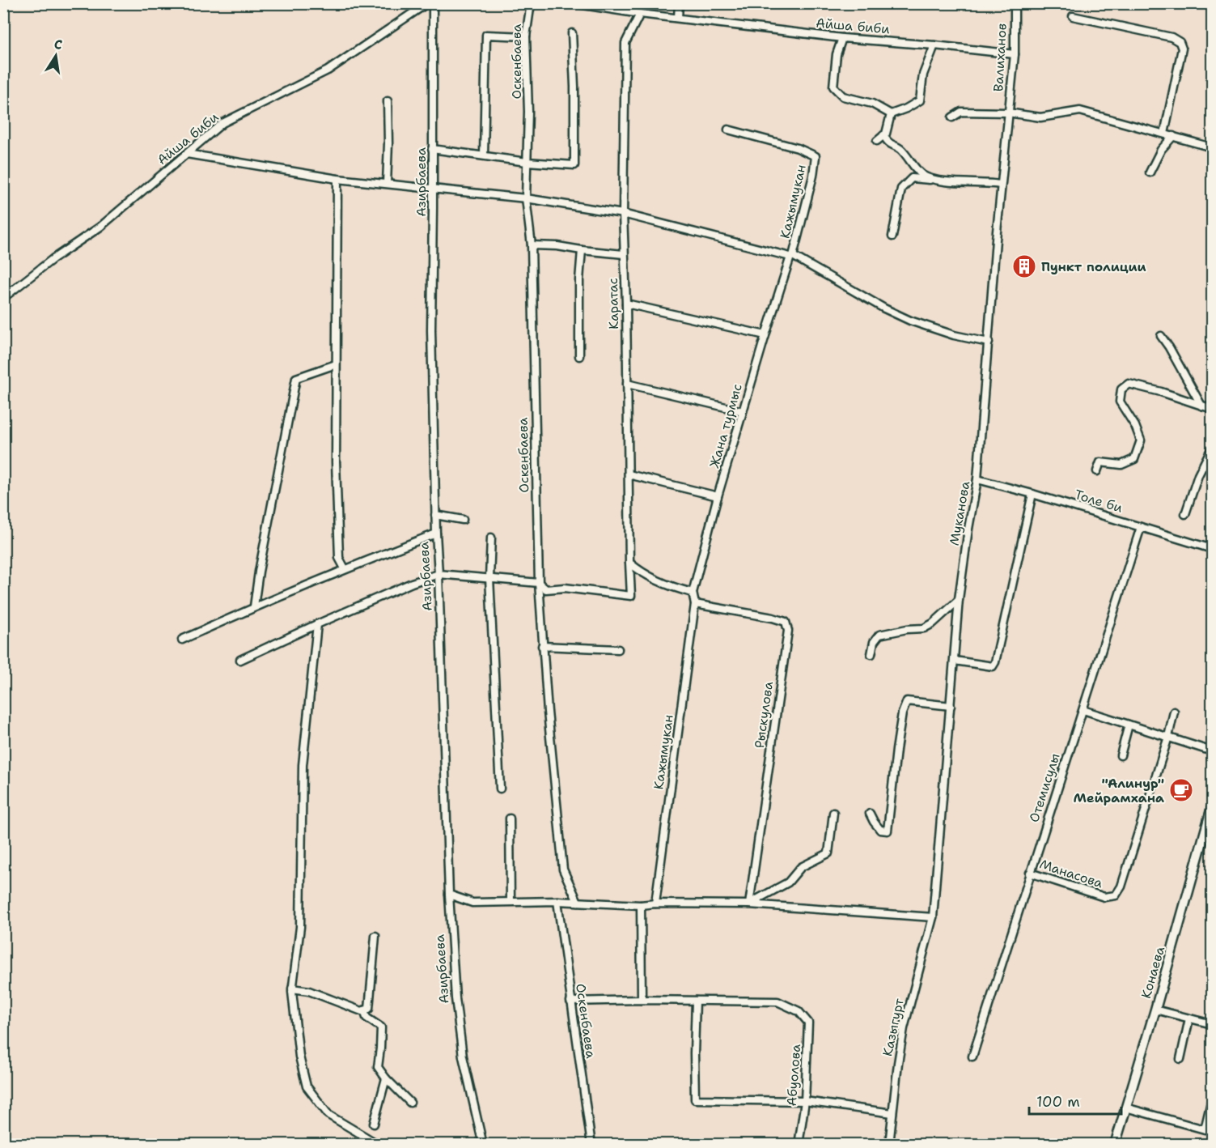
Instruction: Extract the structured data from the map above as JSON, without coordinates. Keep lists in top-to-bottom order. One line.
{"streets":{"main road":["Конаева"],"street":["Айша биби","Валиханов","Оскенбаева","Азирбаева","Кажымукан","Каратас","Жана турмыс","Толе би","Муканова","Рыскулова","Отемисулы","Манасова","Казыгурт","Абуолова"]},"crossings":[["Айша биби","Валиханов"],["Айша биби","Каратас"],["Валиханов","Муканова"],["Оскенбаева","Каратас"],["Кажымукан","Жана турмыс"],["Кажымукан","Рыскулова"],["Жана турмыс","Рыскулова"],["Толе би","Муканова"],["Толе би","Отемисулы"],["Муканова","Казыгурт"],["Отемисулы","Манасова"]],"places":{"building":["Пункт полиции"],"cafe":["\"Алинур\" Мейрамхана"]},"scale_bar":"100 m","north":"top"}
